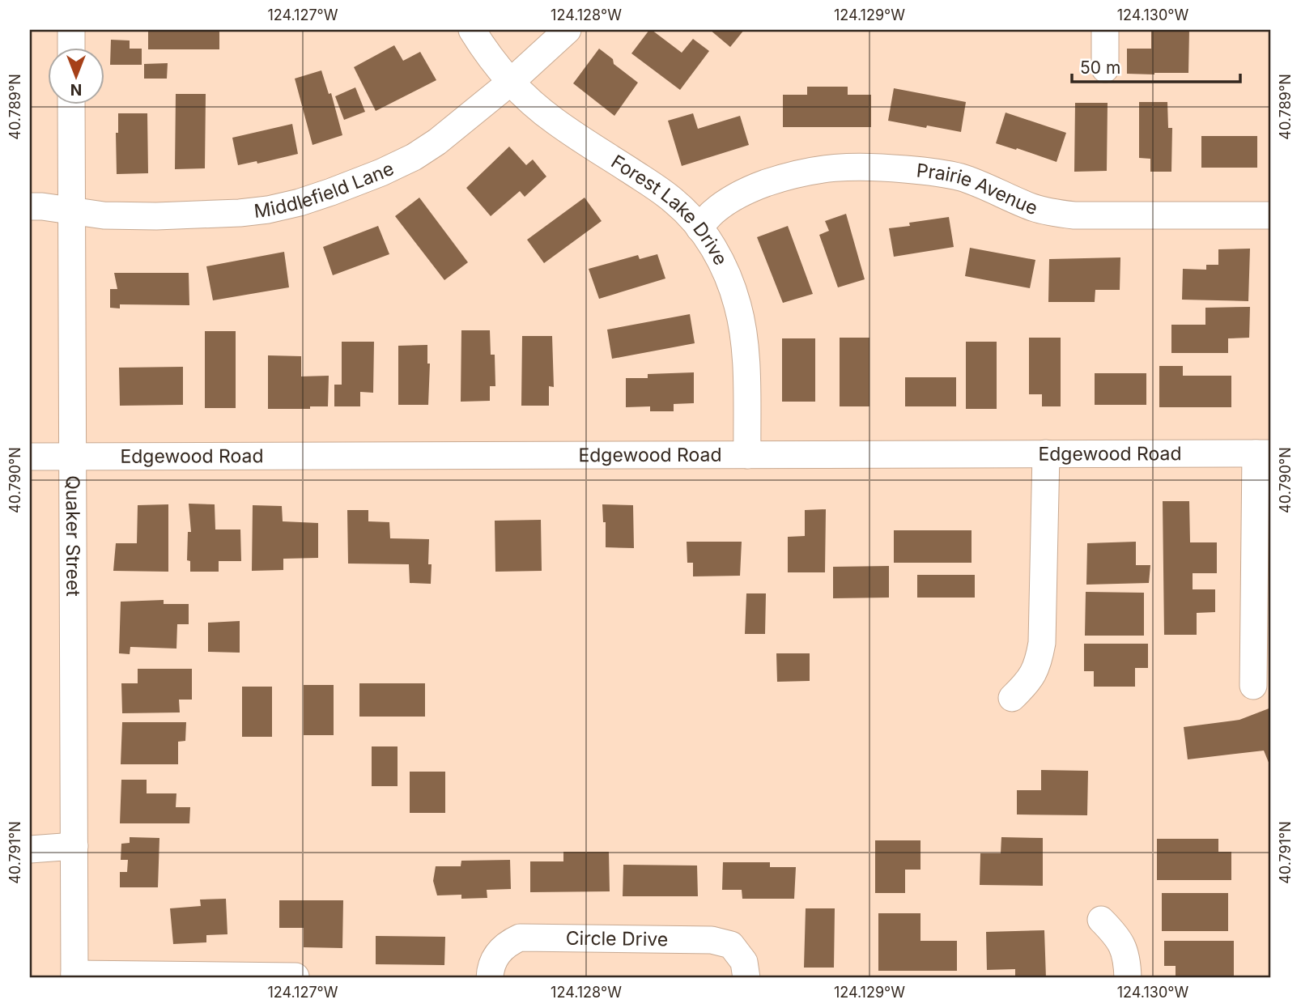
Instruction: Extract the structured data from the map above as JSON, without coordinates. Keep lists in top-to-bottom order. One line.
{"streets":{"street":["Middlefield Lane","Prairie Avenue","Forest Lake Drive","Edgewood Road","Quaker Street","Circle Drive"]},"crossings":[["Middlefield Lane","Forest Lake Drive"],["Middlefield Lane","Quaker Street"],["Prairie Avenue","Forest Lake Drive"],["Forest Lake Drive","Edgewood Road"],["Edgewood Road","Quaker Street"]],"scale_bar":"50 m","north":"bottom","coordinates":["124.127°W","124.128°W","124.129°W","124.130°W","40.789°N","40.790°N","40.791°N"]}
